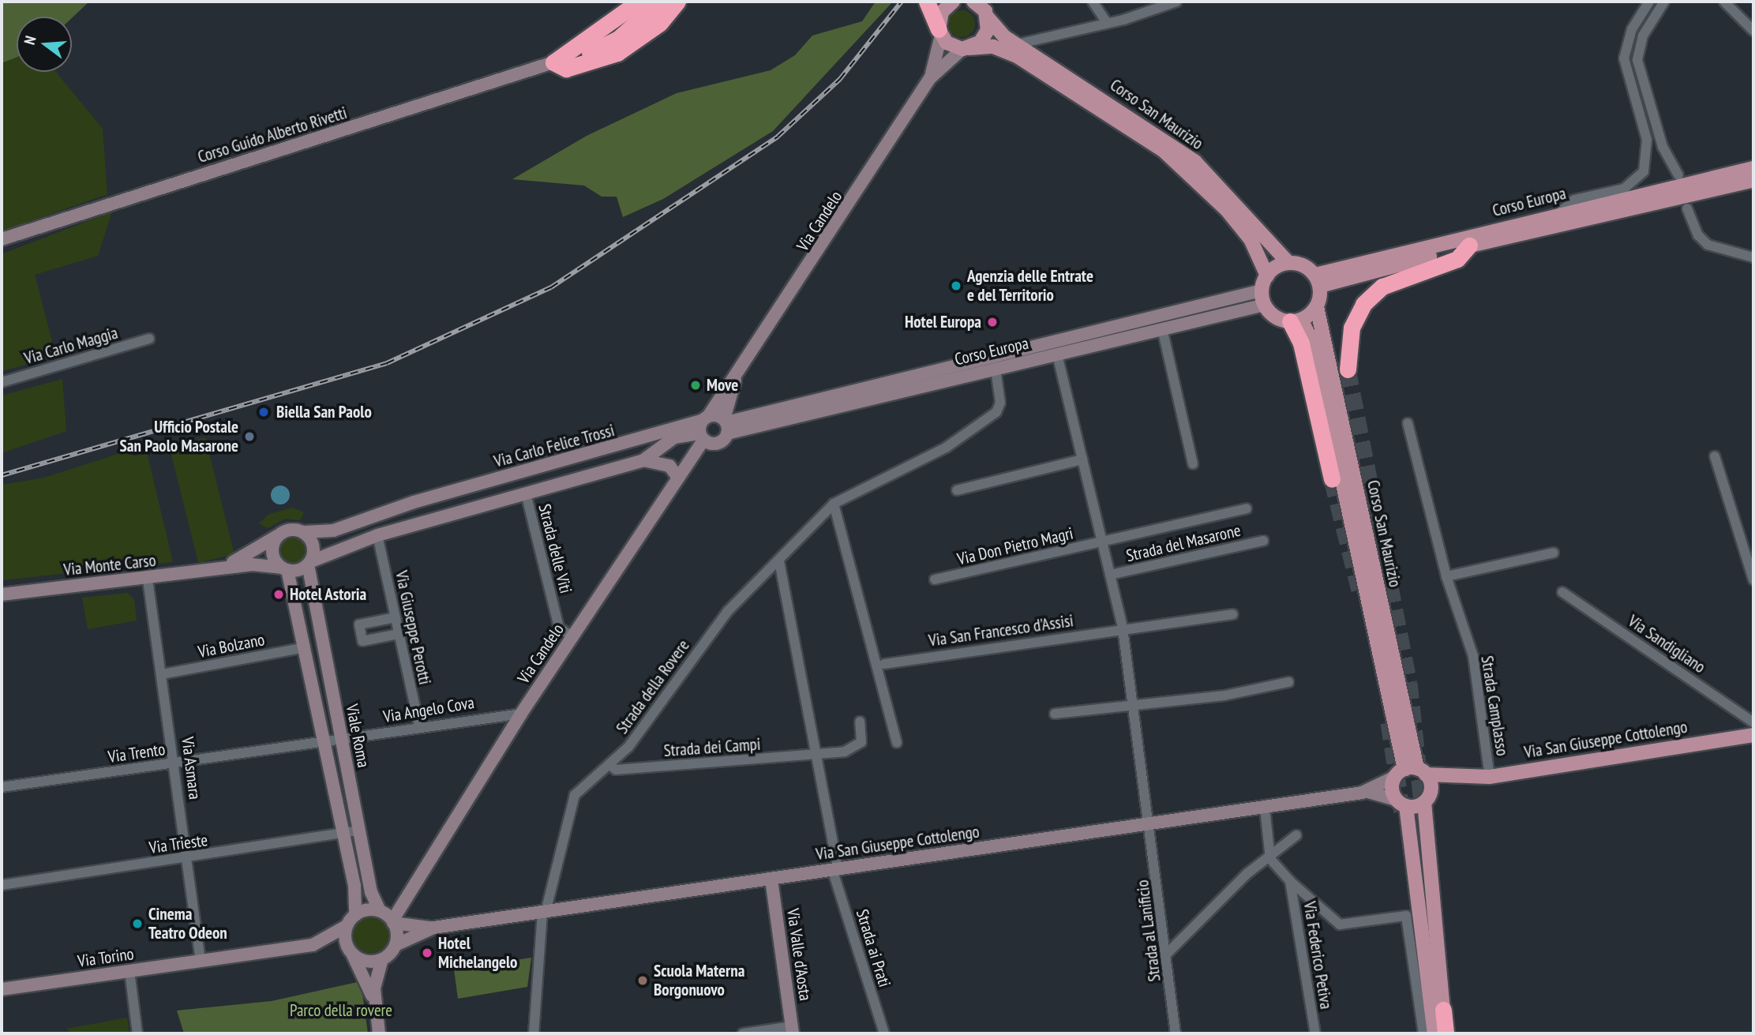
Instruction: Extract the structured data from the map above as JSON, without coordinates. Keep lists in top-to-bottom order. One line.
{"streets":{"main road":["Corso San Maurizio","Corso Europa","Via San Giuseppe Cottolengo"],"street":["Corso Guido Alberto Rivetti","Via Candelo","Via Carlo Maggia","Via Carlo Felice Trossi","Strada del Masarone","Via Don Pietro Magri","Strada delle Viti","Via Monte Carso","Via Giuseppe Perotti","Via San Francesco d'Assisi","Via Sandigliano","Via Bolzano","Strada della Rovere","Strada Camplasso","Via Angelo Cova","Viale Roma","Strada dei Campi","Via Trento","Via Asmara","Via Trieste","Strada al Lanificio","Strada ai Prati","Via Valle d'Aosta","Via Federico Petiva","Via Torino"]},"crossings":[["Corso San Maurizio","Corso Europa"],["Corso San Maurizio","Via Candelo"],["Corso San Maurizio","Via San Giuseppe Cottolengo"],["Corso Europa","Via Candelo"],["Corso Europa","Strada del Masarone"],["Corso Europa","Strada della Rovere"],["Via Candelo","Via Carlo Felice Trossi"],["Via Candelo","Strada delle Viti"],["Via Candelo","Via Angelo Cova"],["Via Candelo","Viale Roma"],["Via Candelo","Via San Giuseppe Cottolengo"],["Via Candelo","Via Torino"],["Via Carlo Felice Trossi","Via Monte Carso"],["Via Carlo Felice Trossi","Viale Roma"],["Strada del Masarone","Via Don Pietro Magri"],["Strada del Masarone","Via San Francesco d'Assisi"],["Strada del Masarone","Via San Giuseppe Cottolengo"],["Strada del Masarone","Strada al Lanificio"],["Via Monte Carso","Viale Roma"],["Via Monte Carso","Via Asmara"],["Via Giuseppe Perotti","Via Angelo Cova"],["Via Bolzano","Viale Roma"],["Via Bolzano","Via Asmara"],["Strada della Rovere","Via San Giuseppe Cottolengo"],["Strada della Rovere","Strada dei Campi"],["Strada Camplasso","Via San Giuseppe Cottolengo"],["Via Angelo Cova","Viale Roma"],["Via Angelo Cova","Via Trento"],["Viale Roma","Via San Giuseppe Cottolengo"],["Viale Roma","Via Trento"],["Viale Roma","Via Trieste"],["Viale Roma","Via Torino"],["Via San Giuseppe Cottolengo","Strada al Lanificio"],["Via San Giuseppe Cottolengo","Strada ai Prati"],["Via San Giuseppe Cottolengo","Via Valle d'Aosta"],["Via San Giuseppe Cottolengo","Via Torino"],["Via Trento","Via Asmara"],["Via Asmara","Via Trieste"],["Via Asmara","Via Torino"]],"parks":["Parco della rovere"],"places":["Agenzia delle Entrate e del Territorio","Hotel Europa","Move","Biella San Paolo","Ufficio Postale San Paolo Masarone","Hotel Astoria","Cinema Teatro Odeon","Hotel Michelangelo","Scuola Materna Borgonuovo"],"north":"left"}
